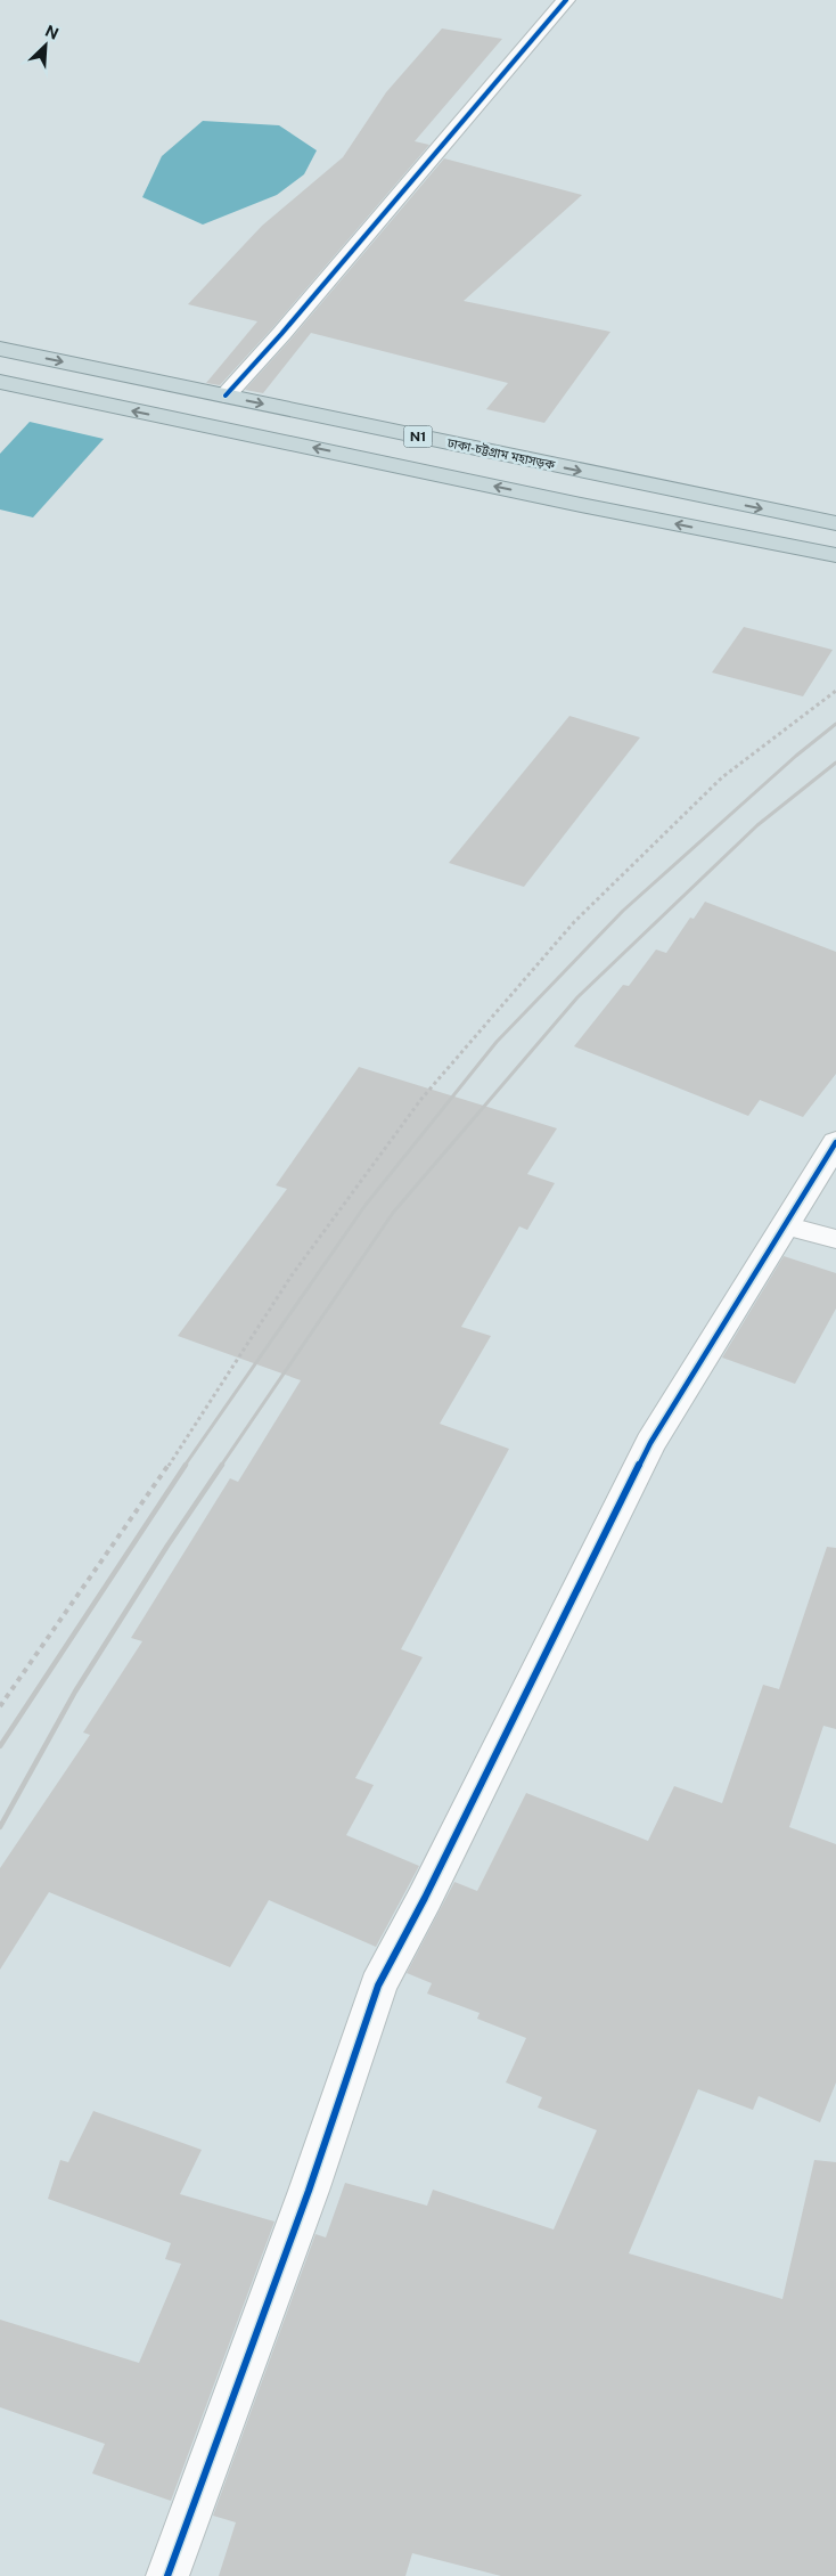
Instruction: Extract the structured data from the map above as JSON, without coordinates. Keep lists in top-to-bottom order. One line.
{"streets":{"highway":["N1","ঢাকা-চট্টগ্রাম মহাসড়ক"]},"north":"top right"}
